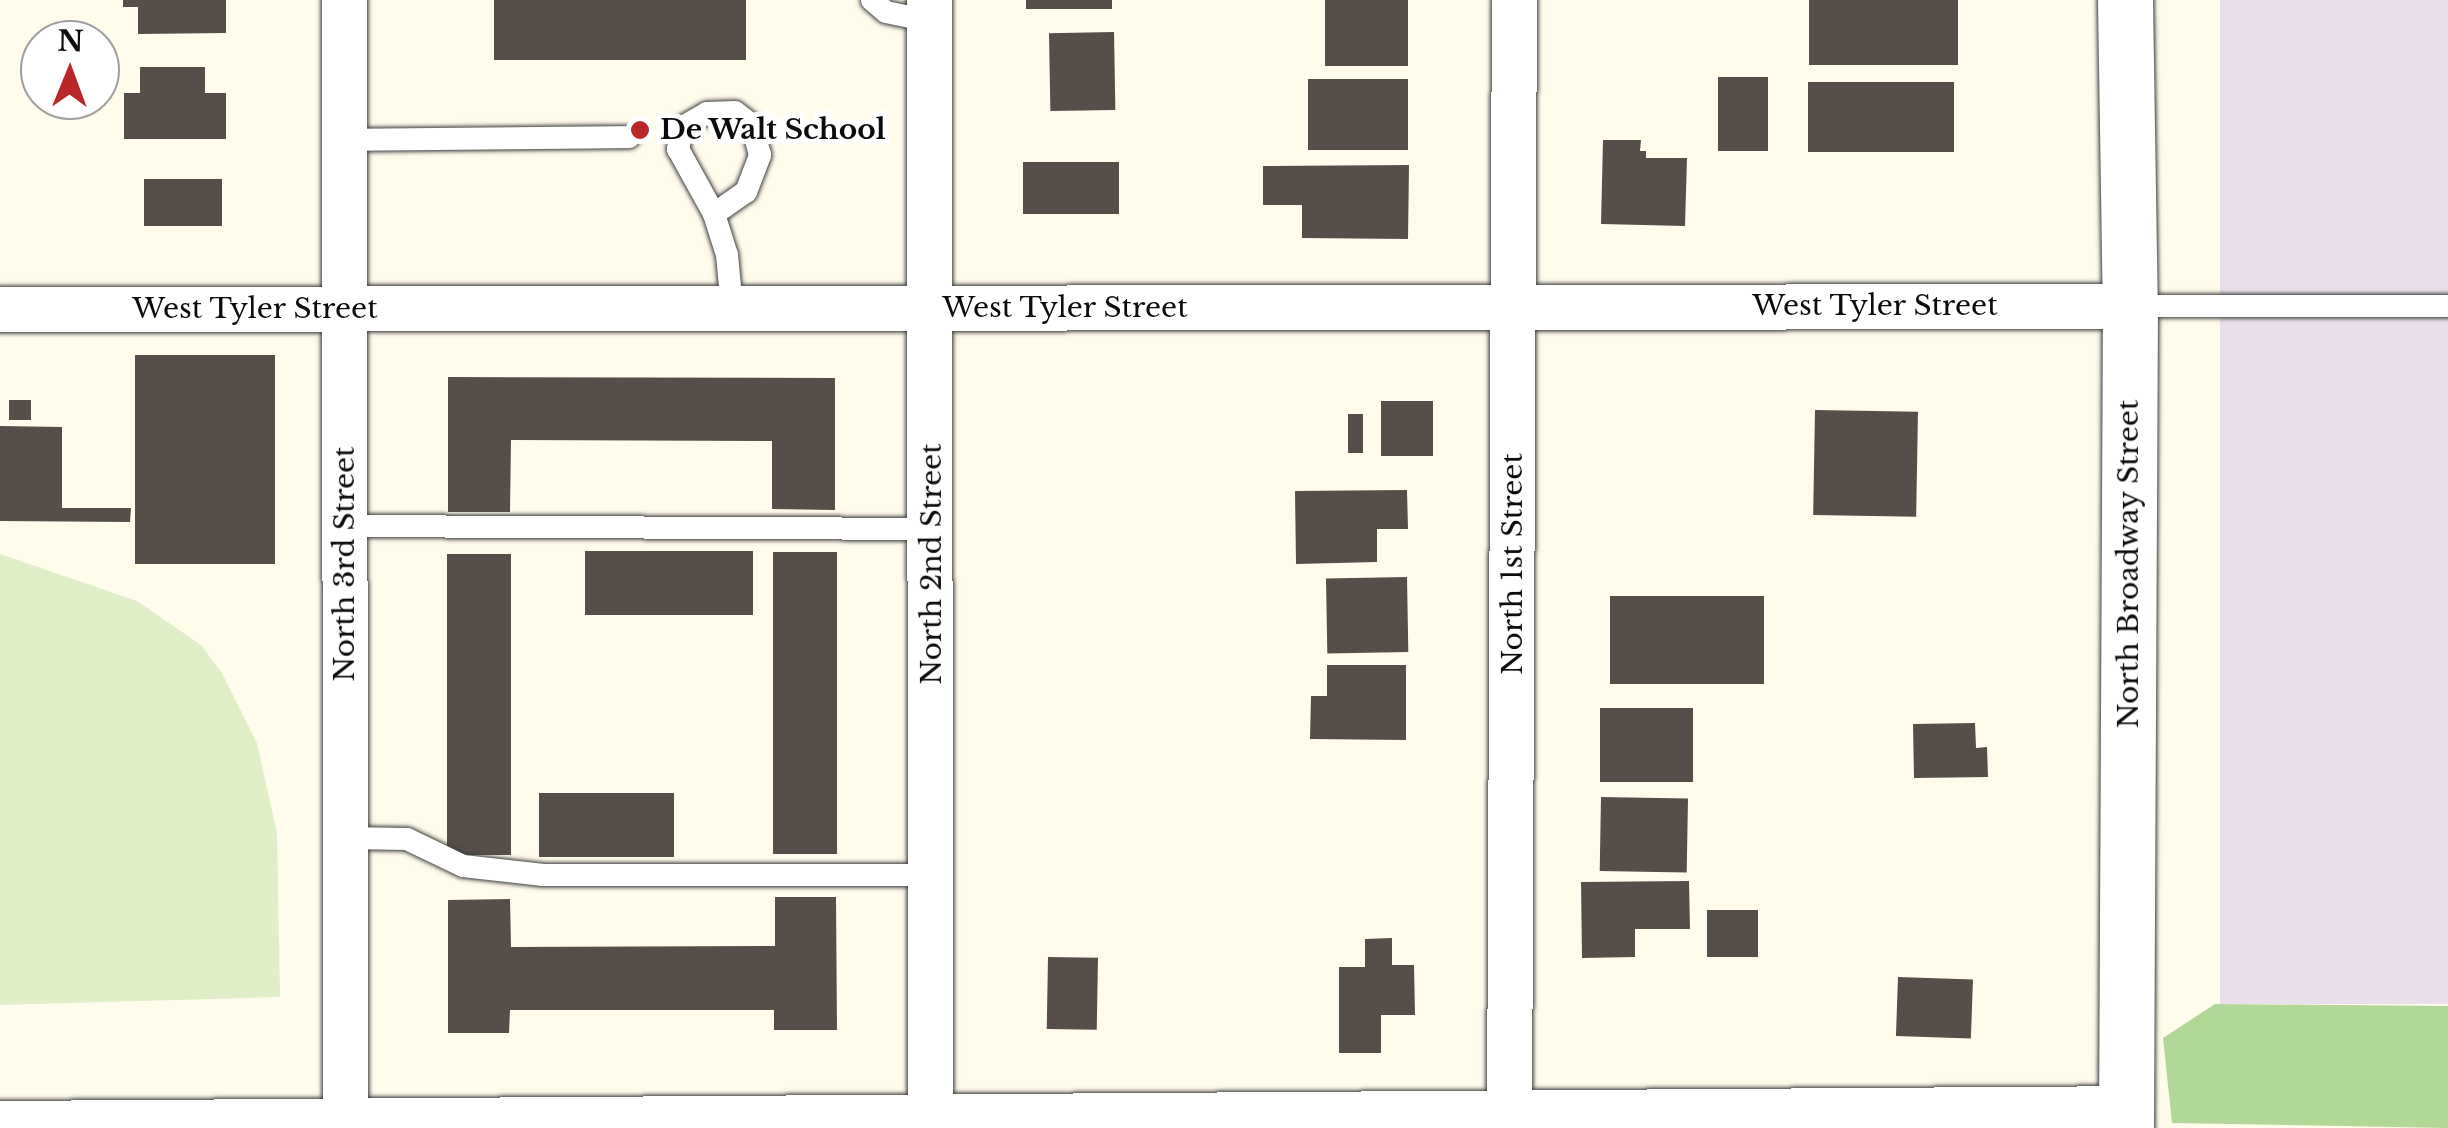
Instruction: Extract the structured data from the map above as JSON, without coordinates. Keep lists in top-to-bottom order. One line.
{"streets":{"street":["West Tyler Street","North 3rd Street","North 2nd Street","North 1st Street","North Broadway Street"]},"crossings":[["West Tyler Street","North 3rd Street"],["West Tyler Street","North 2nd Street"],["West Tyler Street","North 1st Street"],["West Tyler Street","North Broadway Street"]],"places":["De Walt School"],"north":"top"}
